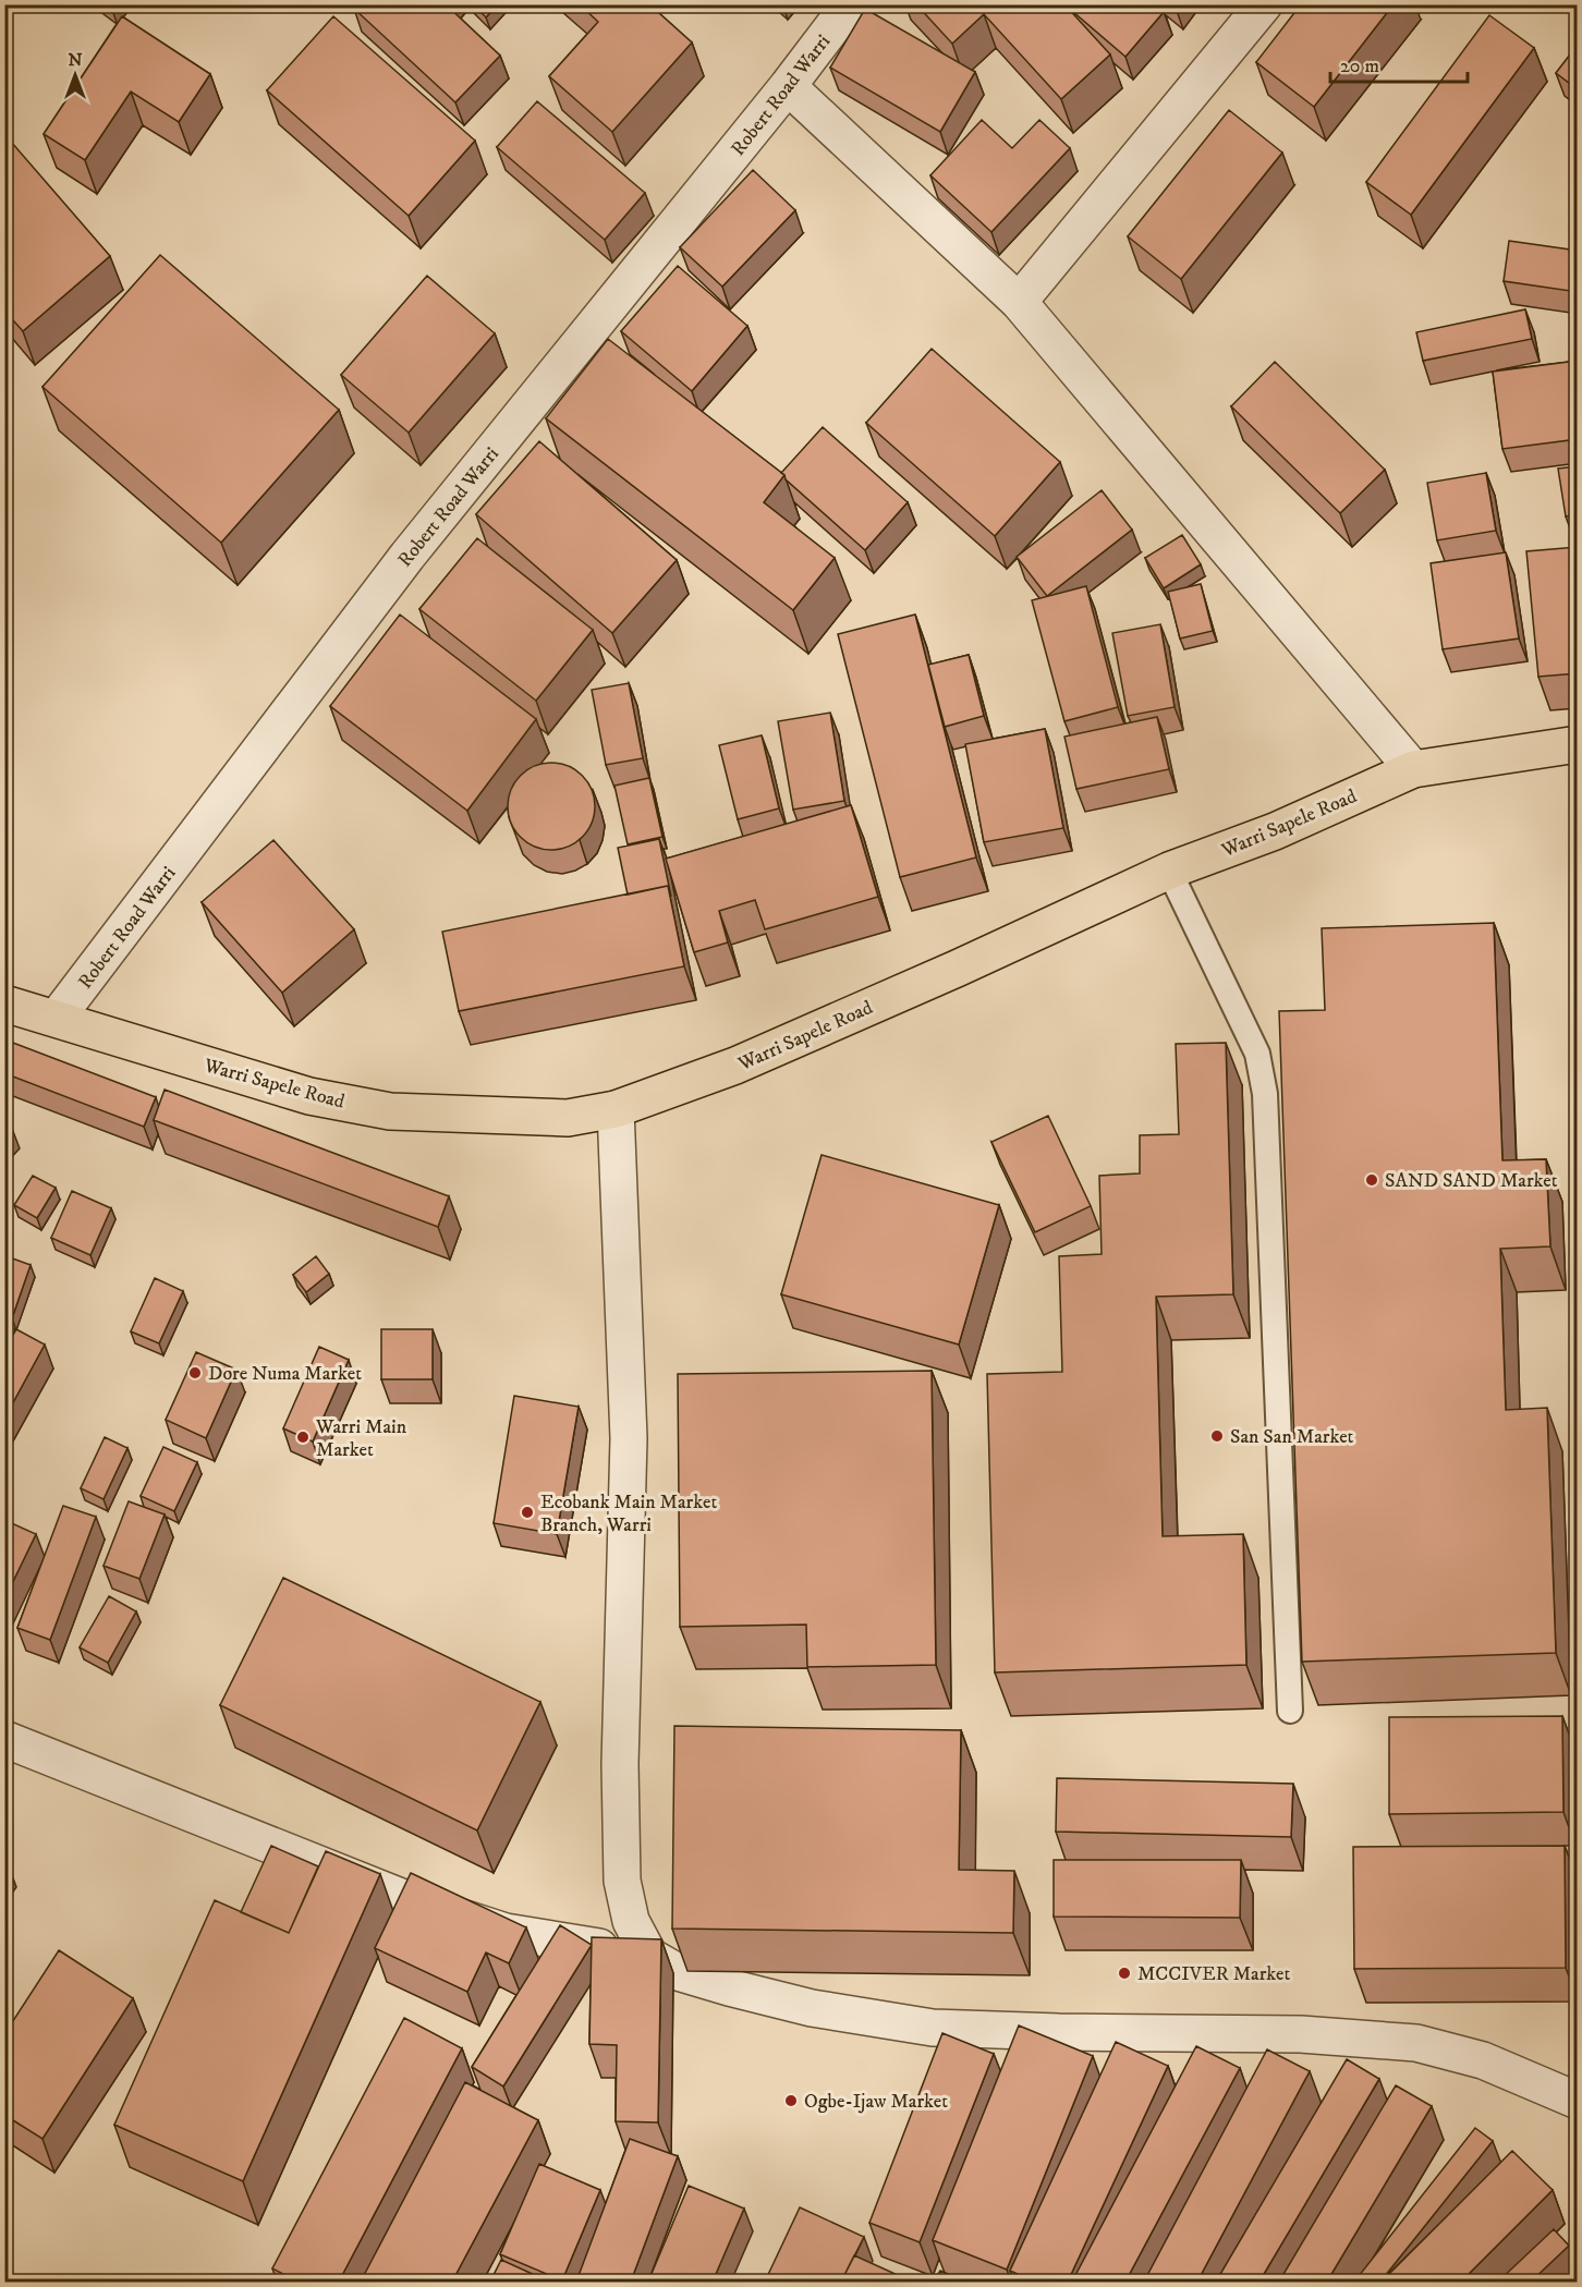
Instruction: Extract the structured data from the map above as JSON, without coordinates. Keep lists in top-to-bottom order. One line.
{"streets":{"main road":["Warri Sapele Road"],"street":["Robert Road Warri"]},"crossings":[["Robert Road Warri","Warri Sapele Road"]],"places":["SAND SAND Market","Dore Numa Market","San San Market","Warri Main Market","Ecobank Main Market Branch, Warri","MCCIVER Market","Ogbe-Ijaw Market"],"scale_bar":"20 m","north":"top"}
